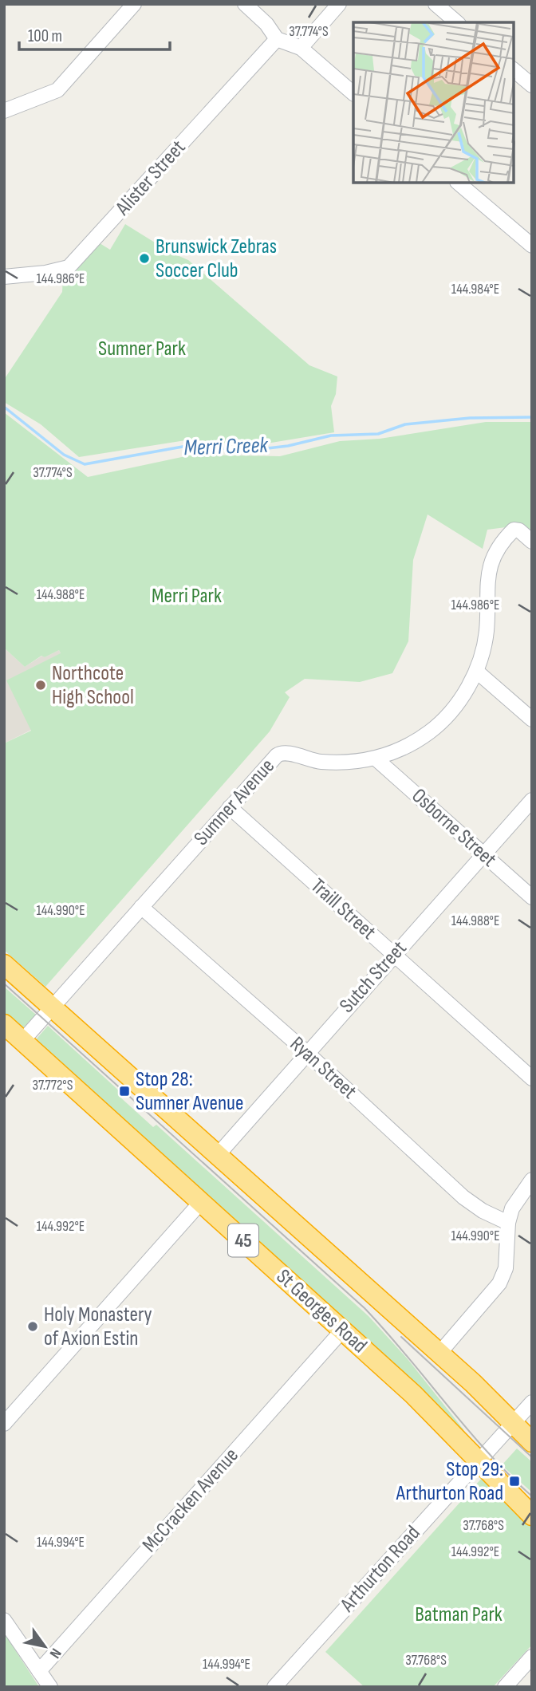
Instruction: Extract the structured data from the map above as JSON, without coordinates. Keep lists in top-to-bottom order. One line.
{"streets":{"highway":["45","St Georges Road"],"street":["Alister Street","Sumner Avenue","Osborne Street","Traill Street","Sutch Street","Ryan Street","McCracken Avenue","Arthurton Road"]},"crossings":[["Sumner Avenue","Osborne Street"],["Sumner Avenue","Traill Street"],["Sumner Avenue","Ryan Street"],["Sumner Avenue","45"],["Sumner Avenue","St Georges Road"],["Osborne Street","Sutch Street"],["Traill Street","Sutch Street"],["Sutch Street","Ryan Street"],["Sutch Street","45"],["45","Arthurton Road"],["St Georges Road","McCracken Avenue"],["St Georges Road","Arthurton Road"]],"water":["Merri Creek"],"parks":["Sumner Park","Merri Park","Batman Park"],"places":{"other":["Brunswick Zebras Soccer Club","Northcote High School","Holy Monastery of Axion Estin"],"transit":["Stop 28: Sumner Avenue","Stop 29: Arthurton Road"]},"scale_bar":"100 m","north":"bottom right","coordinates":["37.774°S","144.986°E","144.984°E","144.988°E","144.990°E","37.772°S","144.992°E","37.768°S","144.994°E"]}
